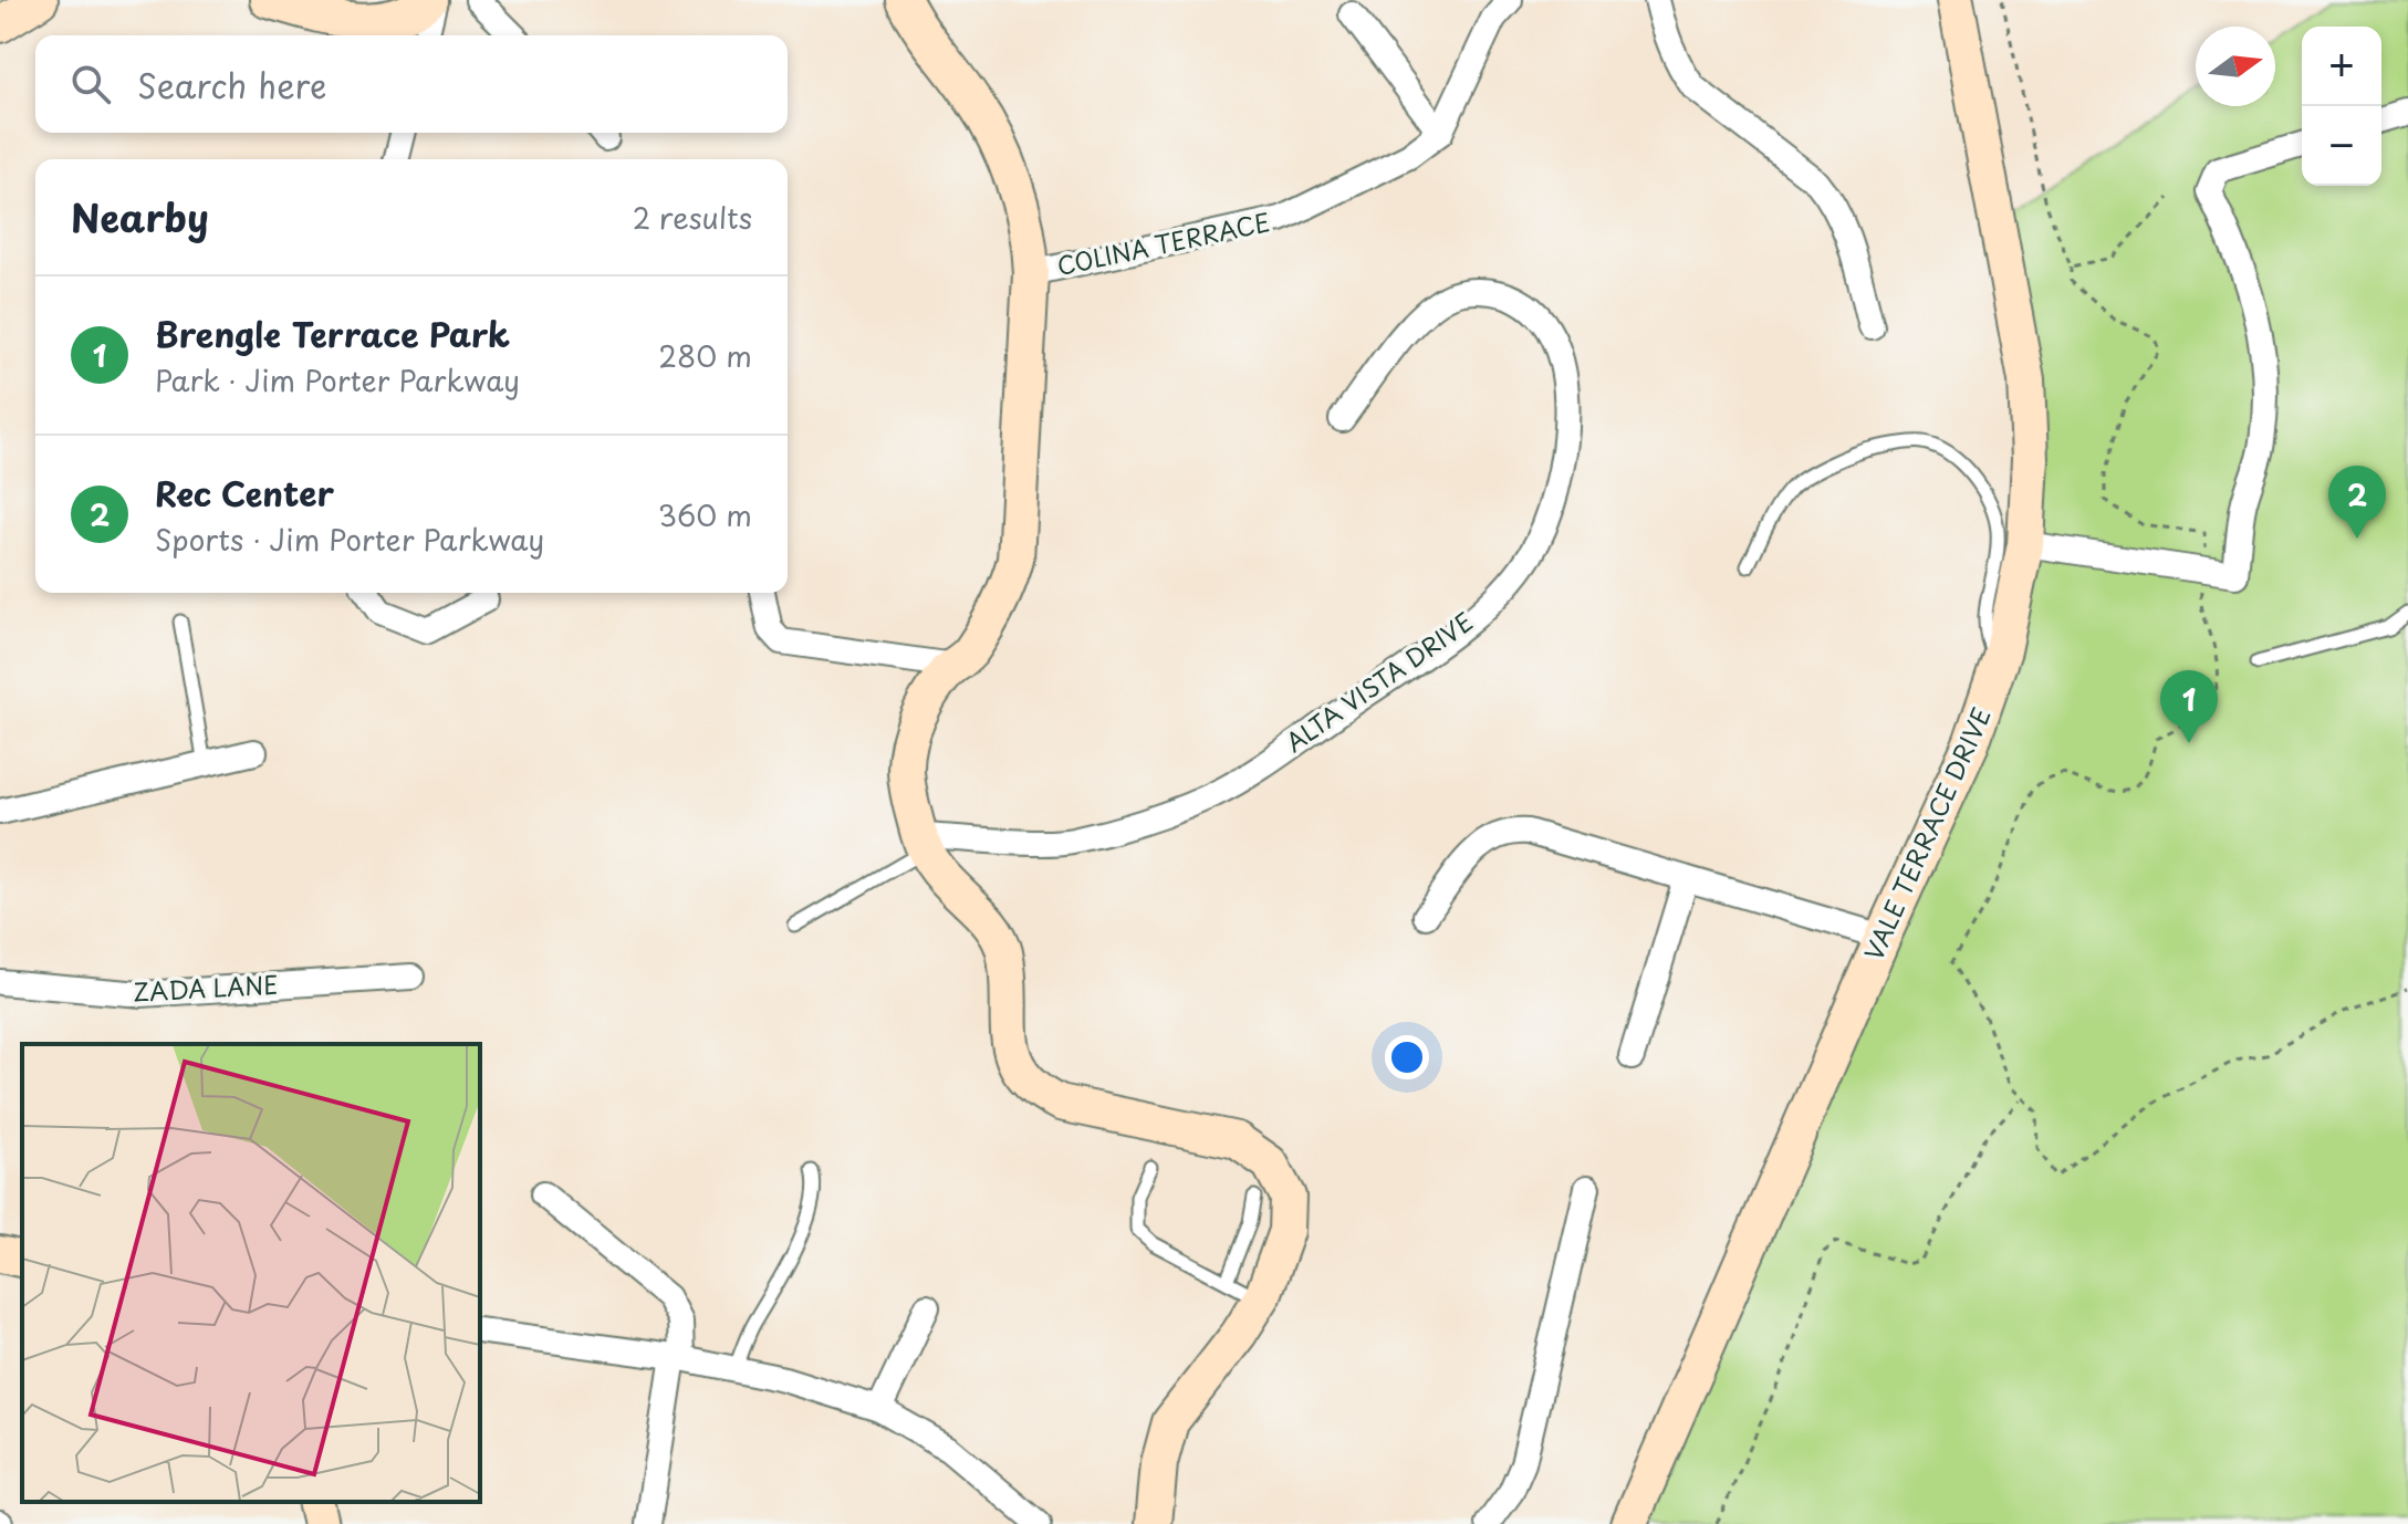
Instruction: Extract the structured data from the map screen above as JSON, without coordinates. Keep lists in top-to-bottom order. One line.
{"streets":{"street":["COLINA TERRACE","ALTA VISTA DRIVE","VALE TERRACE DRIVE","ZADA LANE"]},"north":"right","page":{"map_buttons":["+","−"],"search":"Search here","heading":["Nearby","2 results"],"list":[{"mark":"1","name":"Brengle Terrace Park","note":"Park · Jim Porter Parkway","value":"280 m"},{"mark":"2","name":"Rec Center","note":"Sports · Jim Porter Parkway","value":"360 m"}],"pins":["2","1"]}}
